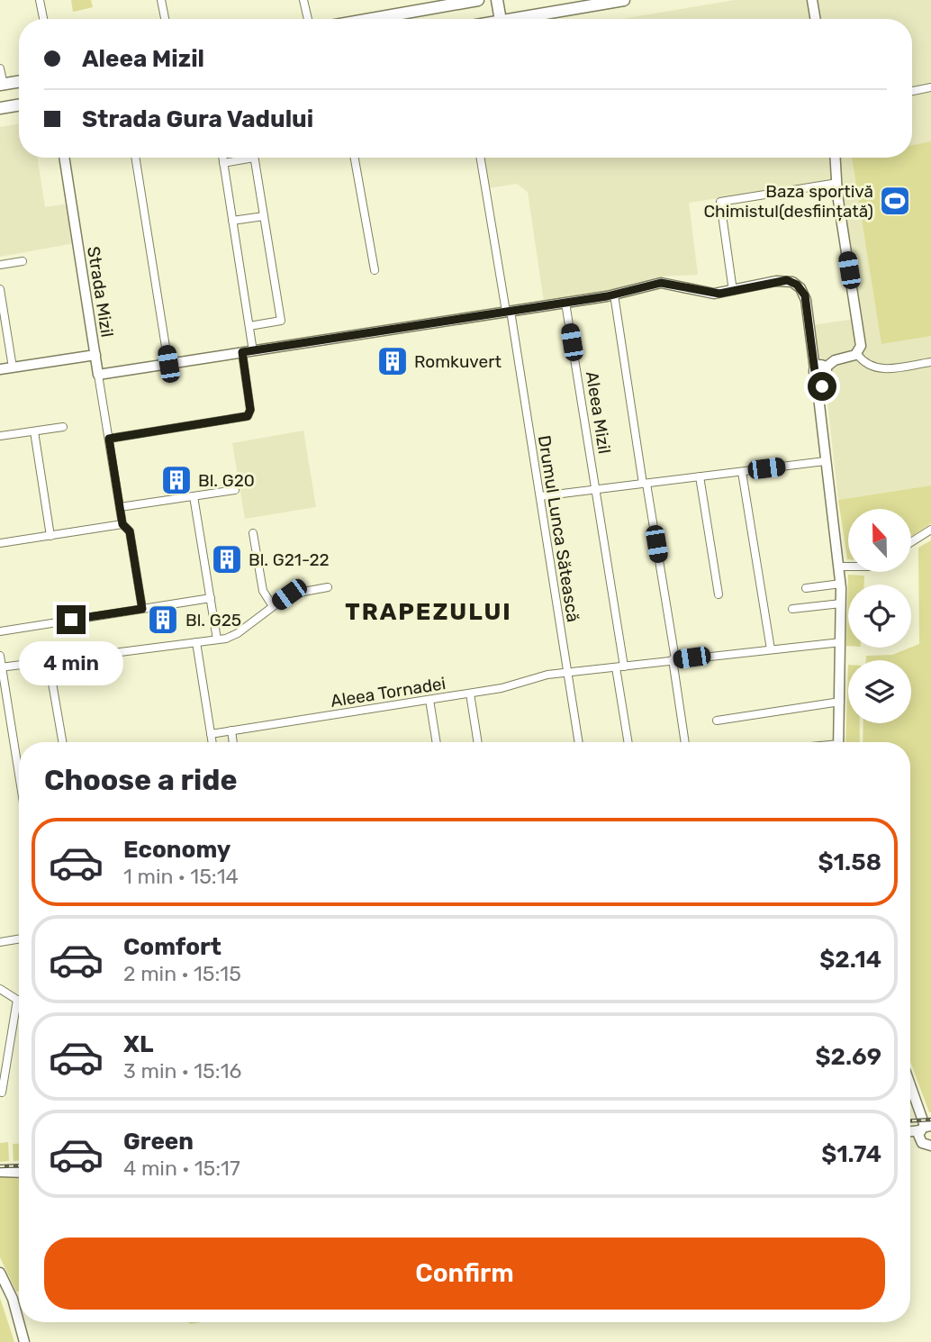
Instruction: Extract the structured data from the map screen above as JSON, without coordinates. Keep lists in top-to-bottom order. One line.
{"streets":{"street":["Strada Mizil","Aleea Mizil","Drumul Lunca Sătească","Aleea Tornadei"]},"crossings":[["Aleea Mizil","Aleea Tornadei"],["Drumul Lunca Sătească","Aleea Tornadei"]],"districts":["TRAPEZULUI"],"places":{"sports":["Baza sportivă Chimistul(desființată)"],"building":["Romkuvert","Bl. G20","Bl. G21-22","Bl. G25"]},"north":"top","page":{"banner":["Aleea Mizil","Strada Gura Vadului"],"bubble":"4 min","heading":"Choose a ride","list":[{"name":"Economy","note":"1 min · 15:14","value":"$1.58"},{"name":"Comfort","note":"2 min · 15:15","value":"$2.14"},{"name":"XL","note":"3 min · 15:16","value":"$2.69"},{"name":"Green","note":"4 min · 15:17","value":"$1.74"}],"buttons":"Confirm"}}
